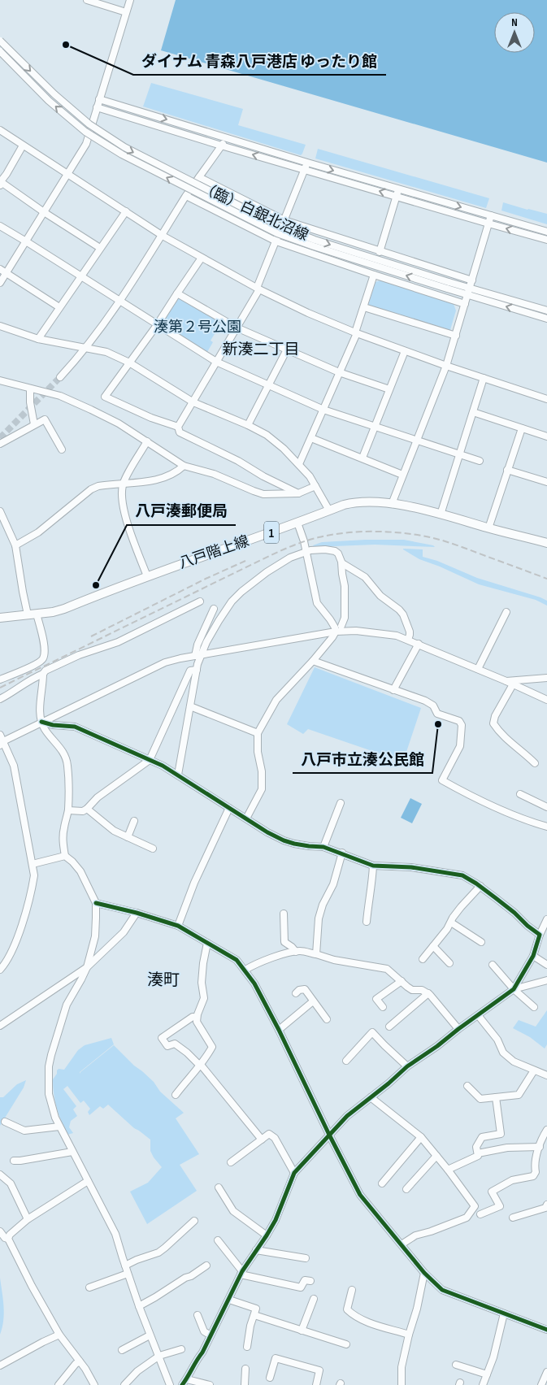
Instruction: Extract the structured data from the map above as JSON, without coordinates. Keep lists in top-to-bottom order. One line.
{"streets":{"main road":["1","八戸階上線"],"street":["（臨）白銀北沼線"]},"districts":["新湊二丁目","湊町"],"parks":["湊第２号公園"],"places":["ダイナム 青森八戸港店 ゆったり館","八戸湊郵便局","八戸市立湊公民館"],"north":"top"}
